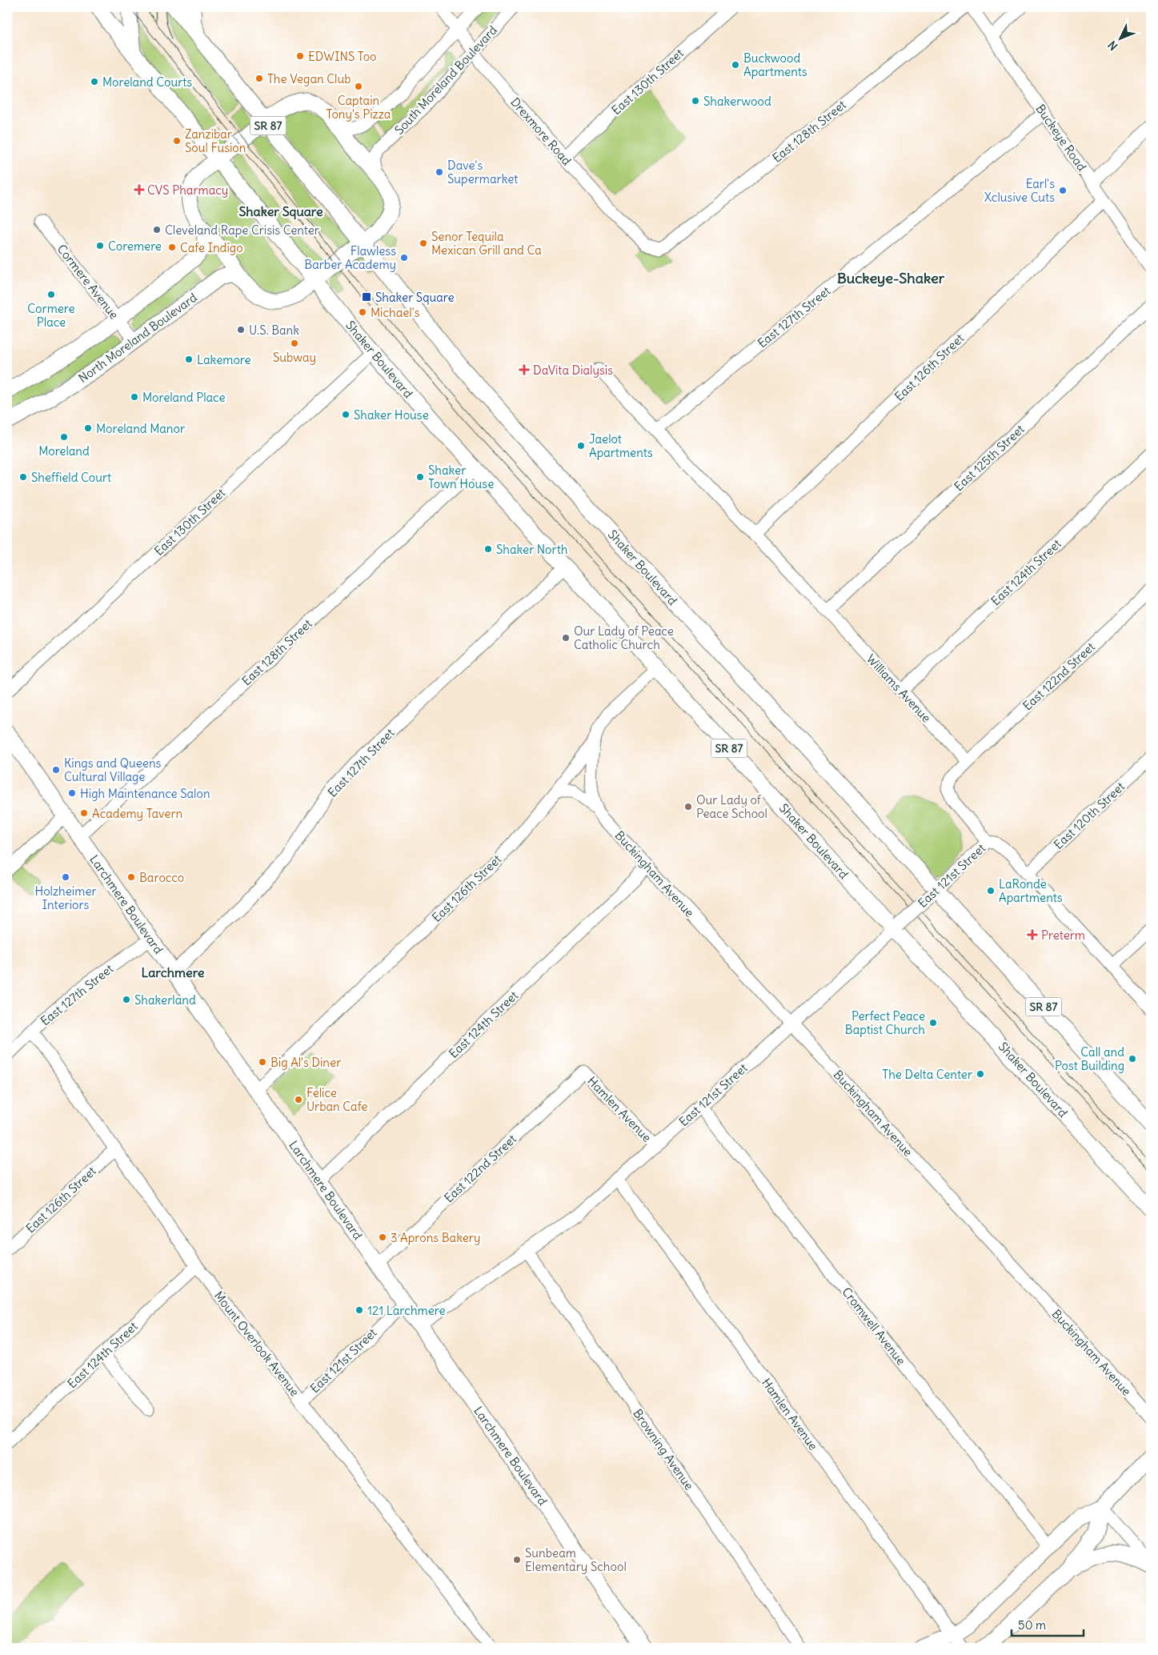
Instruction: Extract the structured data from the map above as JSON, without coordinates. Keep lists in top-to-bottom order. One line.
{"streets":{"main road":["SR 87","North Moreland Boulevard","Shaker Boulevard","Larchmere Boulevard"],"street":["South Moreland Boulevard","East 130th Street","Drexmore Road","East 128th Street","Buckeye Road","Cormere Avenue","East 127th Street","East 126th Street","East 125th Street","East 124th Street","East 122nd Street","Williams Avenue","East 120th Street","Buckingham Avenue","East 121st Street","Hamlen Avenue","Cromwell Avenue","Mount Overlook Avenue","Browning Avenue"]},"crossings":[["South Moreland Boulevard","Drexmore Road"],["East 130th Street","Drexmore Road"],["East 130th Street","Shaker Boulevard"],["Drexmore Road","East 128th Street"],["East 128th Street","Shaker Boulevard"],["East 128th Street","Larchmere Boulevard"],["Buckeye Road","East 127th Street"],["Buckeye Road","East 126th Street"],["Cormere Avenue","North Moreland Boulevard"],["East 127th Street","Shaker Boulevard"],["East 127th Street","Williams Avenue"],["East 127th Street","Larchmere Boulevard"],["East 127th Street","Mount Overlook Avenue"],["Shaker Boulevard","East 126th Street"],["Shaker Boulevard","East 121st Street"],["East 126th Street","Williams Avenue"],["East 126th Street","Buckingham Avenue"],["East 126th Street","Larchmere Boulevard"],["East 126th Street","Mount Overlook Avenue"],["East 125th Street","Williams Avenue"],["East 124th Street","Williams Avenue"],["East 124th Street","Buckingham Avenue"],["East 124th Street","Larchmere Boulevard"],["East 124th Street","Mount Overlook Avenue"],["East 122nd Street","Williams Avenue"],["East 122nd Street","Larchmere Boulevard"],["East 122nd Street","Hamlen Avenue"],["Buckingham Avenue","East 121st Street"],["East 121st Street","Larchmere Boulevard"],["East 121st Street","Hamlen Avenue"],["East 121st Street","Cromwell Avenue"],["East 121st Street","Mount Overlook Avenue"],["East 121st Street","Browning Avenue"]],"districts":["Shaker Square","Buckeye-Shaker","Larchmere"],"places":{"other":["EDWINS Too","Buckwood Apartments","The Vegan Club","Moreland Courts","Captain Tony's Pizza","Shakerwood","Zanzibar Soul Fusion","Dave's Supermarket","Earl's Xclusive Cuts","Cleveland Rape Crisis Center","Senor Tequila Mexican Grill and Ca","Coremere","Cafe Indigo","Flawless Barber Academy","Cormere Place","Michael's","U.S. Bank","Subway","Lakemore","Moreland Place","Shaker House","Moreland Manor","Moreland","Jaelot Apartments","Sheffield Court","Shaker Town House","Shaker North","Our Lady of Peace Catholic Church","Kings and Queens Cultural Village","High Maintenance Salon","Our Lady of Peace School","Academy Tavern","Holzheimer Interiors","Barocco","LaRonde Apartments","Shakerland","Perfect Peace Baptist Church","Call and Post Building","Big Al's Diner","The Delta Center","Felice Urban Cafe","3 Aprons Bakery","121 Larchmere","Sunbeam Elementary School"],"health":["CVS Pharmacy","DaVita Dialysis","Preterm"],"transit":["Shaker Square"]},"scale_bar":"50 m","north":"bottom left"}
